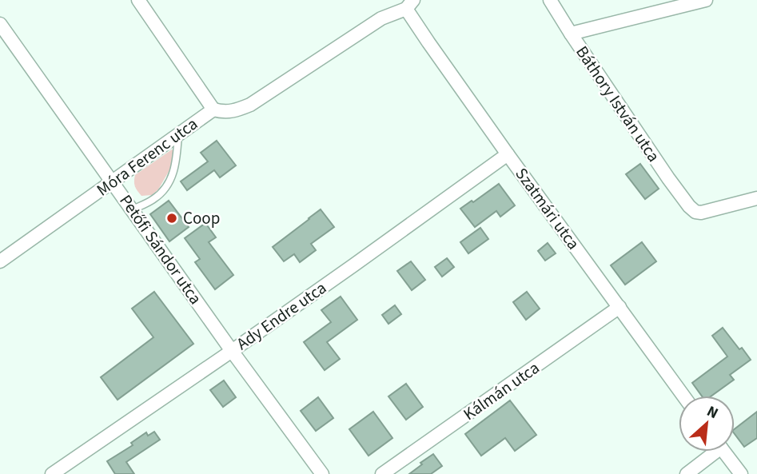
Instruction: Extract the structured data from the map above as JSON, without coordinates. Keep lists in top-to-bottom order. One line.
{"streets":{"street":["Báthory István utca","Móra Ferenc utca","Szatmári utca","Petőfi Sándor utca","Ady Endre utca","Kálmán utca"]},"crossings":[["Móra Ferenc utca","Szatmári utca"],["Móra Ferenc utca","Petőfi Sándor utca"],["Szatmári utca","Ady Endre utca"],["Szatmári utca","Kálmán utca"],["Petőfi Sándor utca","Ady Endre utca"]],"places":["Coop"],"north":"top right"}
